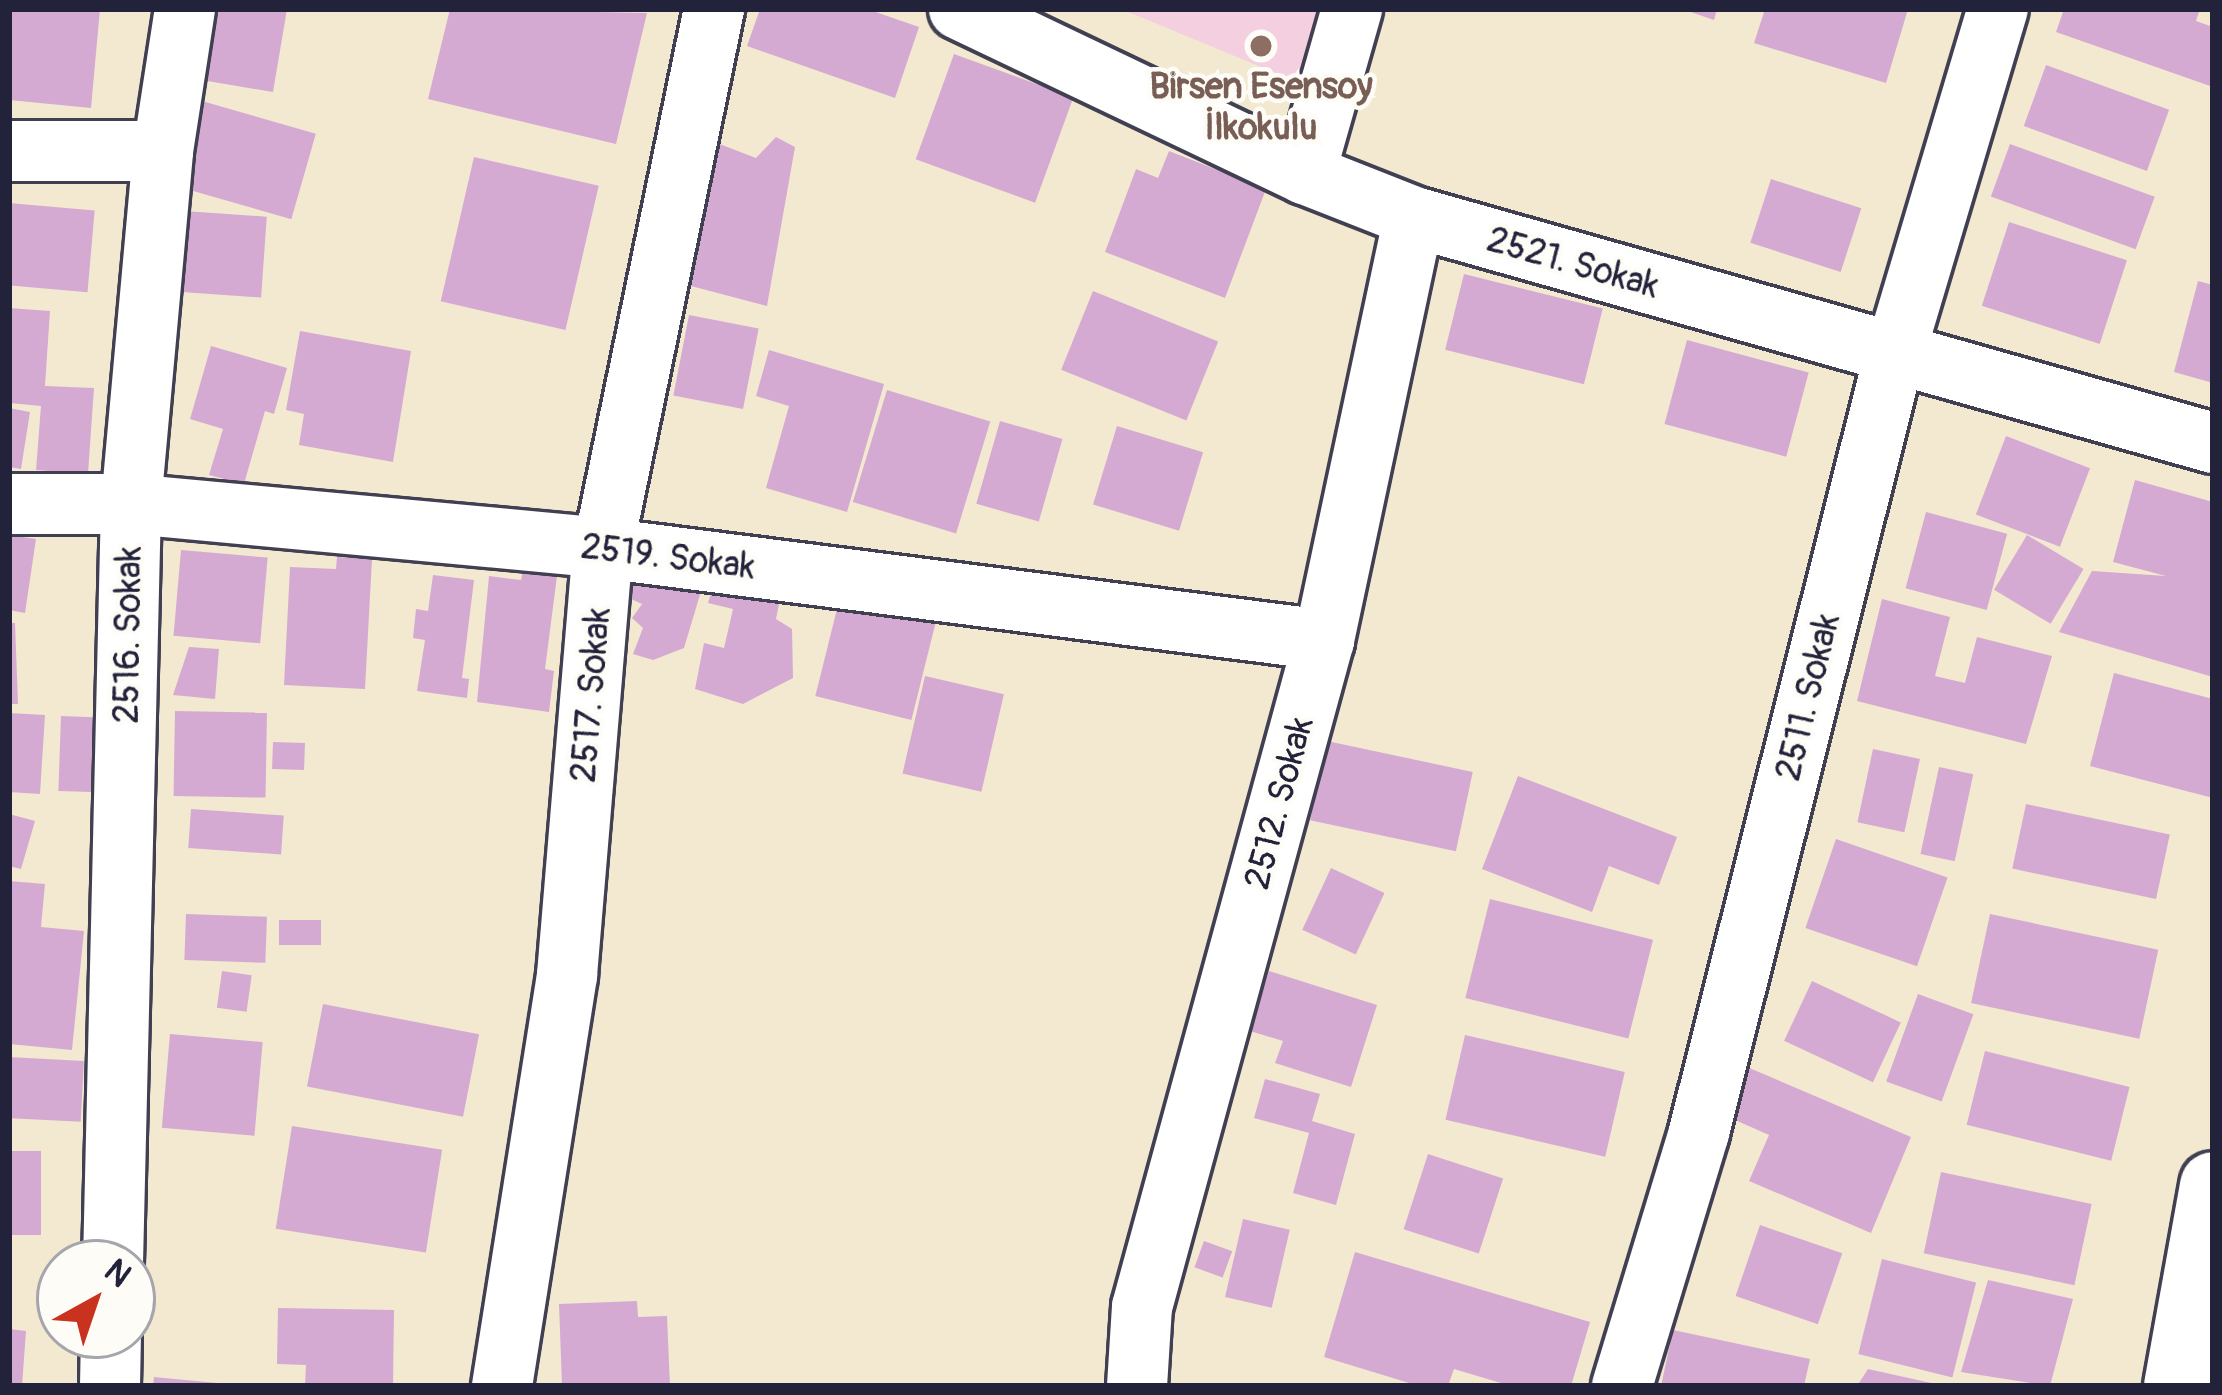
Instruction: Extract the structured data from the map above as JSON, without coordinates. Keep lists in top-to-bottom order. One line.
{"streets":{"street":["2521. Sokak","2519. Sokak","2516. Sokak","2517. Sokak","2511. Sokak","2512. Sokak"]},"crossings":[["2521. Sokak","2511. Sokak"],["2521. Sokak","2512. Sokak"],["2519. Sokak","2516. Sokak"],["2519. Sokak","2517. Sokak"],["2519. Sokak","2512. Sokak"]],"places":["Birsen Esensoy İlkokulu"],"north":"top right"}
